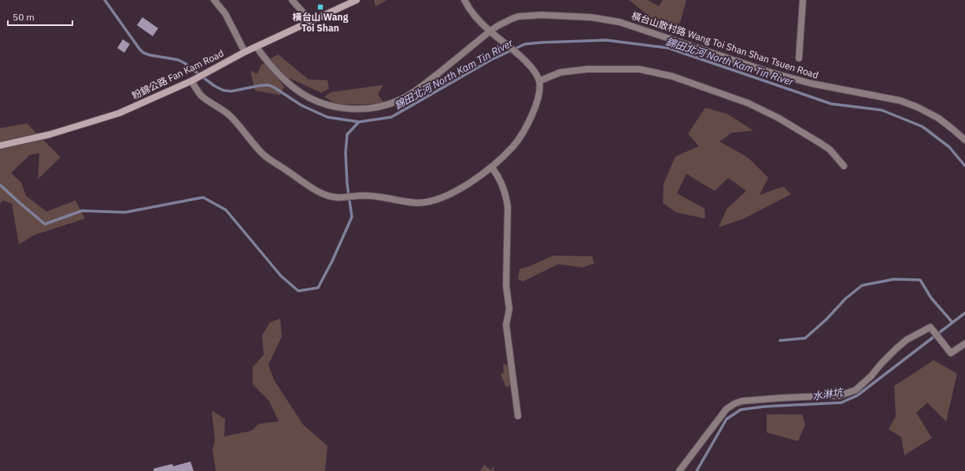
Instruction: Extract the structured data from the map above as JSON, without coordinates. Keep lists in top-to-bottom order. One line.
{"streets":{"main road":["粉錦公路 Fan Kam Road"],"street":["橫台山散村路 Wang Toi Shan Shan Tsuen Road"]},"crossings":[["橫台山散村路 Wang Toi Shan Shan Tsuen Road","粉錦公路 Fan Kam Road"]],"water":["錦田北河 North Kam Tin River","水淋坑"],"places":{"transit":["橫台山 Wang Toi Shan"]},"scale_bar":"50 m"}
